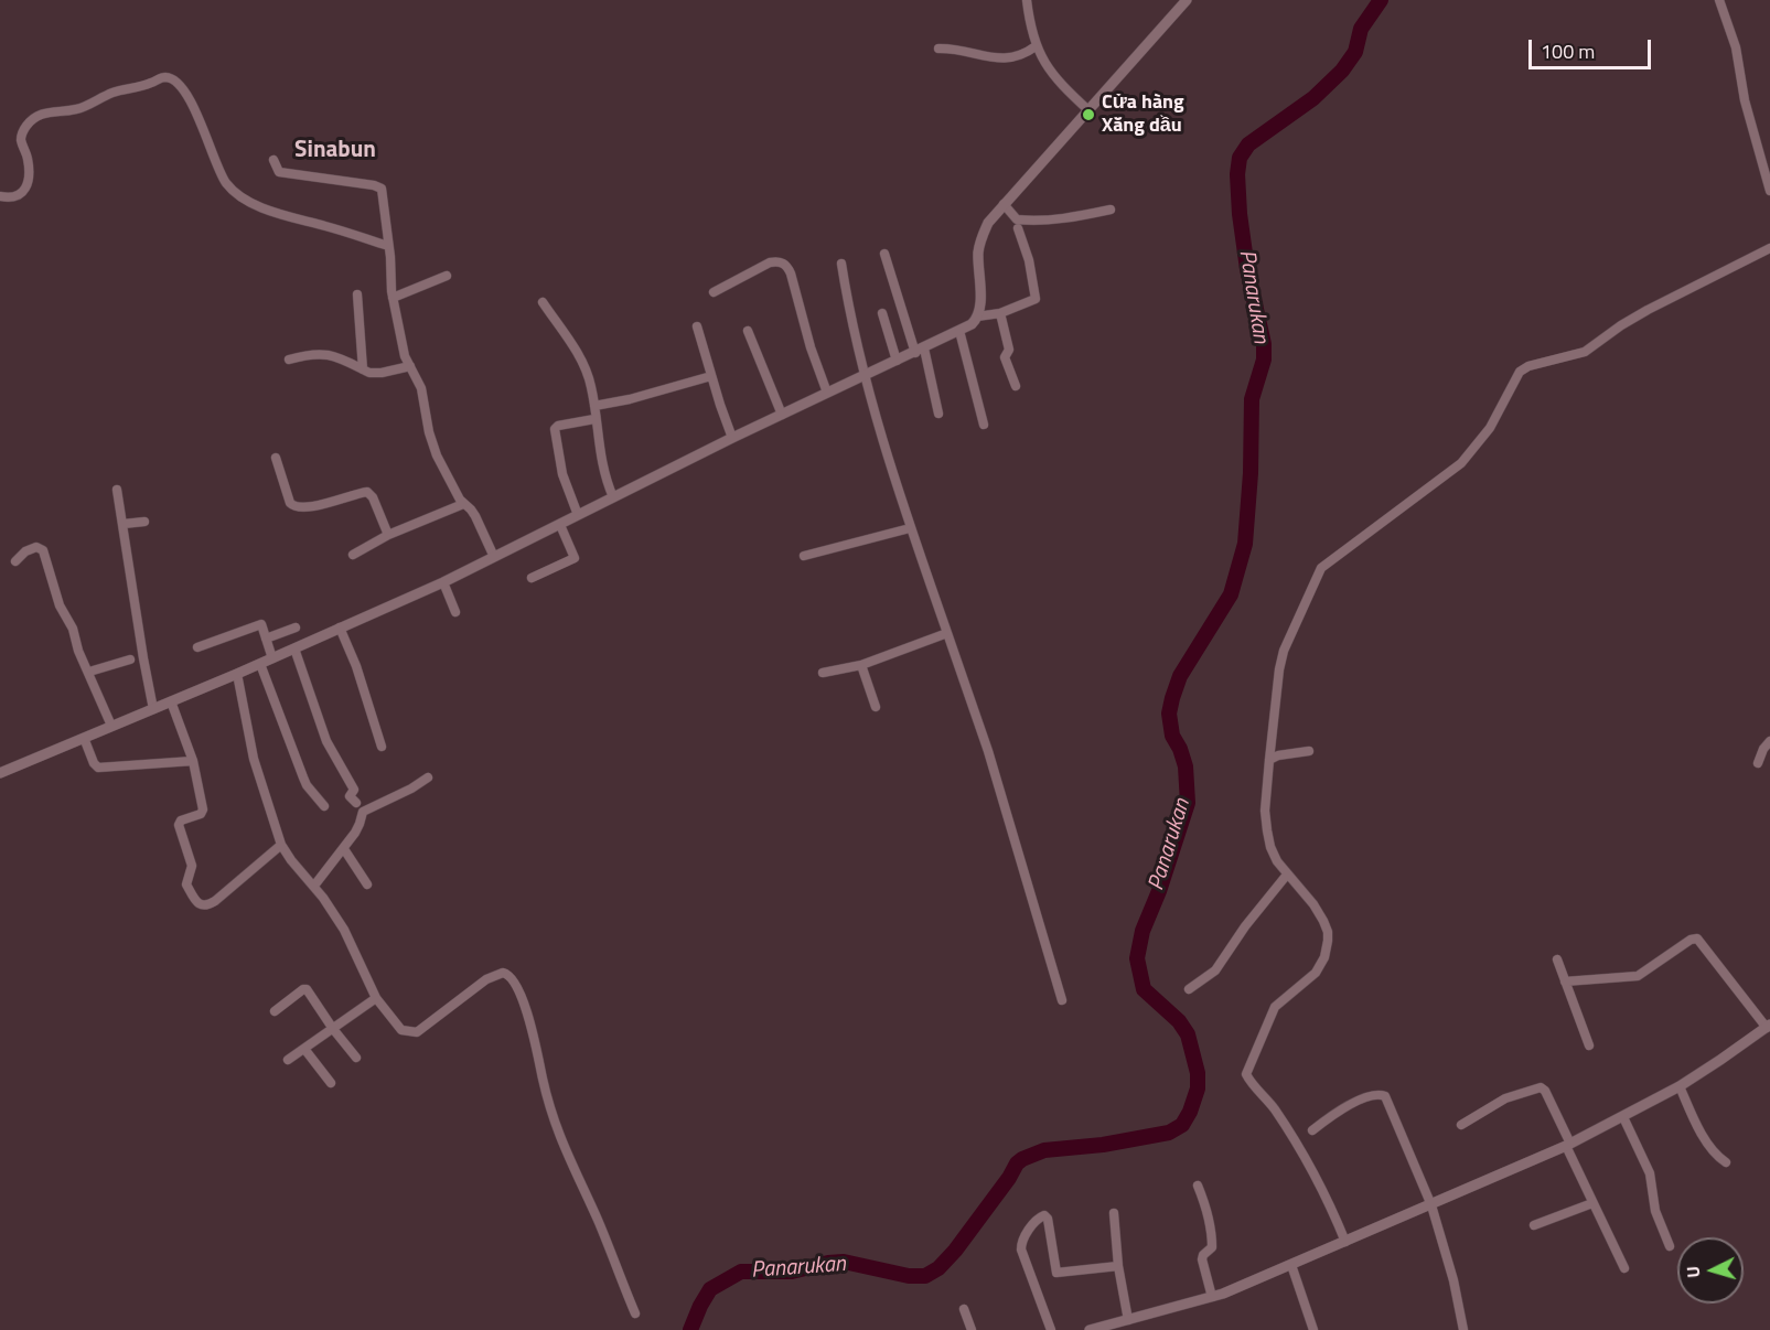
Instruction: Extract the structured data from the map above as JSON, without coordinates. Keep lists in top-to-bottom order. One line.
{"districts":["Sinabun"],"water":["Panarukan"],"places":["Cửa hàng Xăng dầu"],"scale_bar":"100 m","north":"left"}
